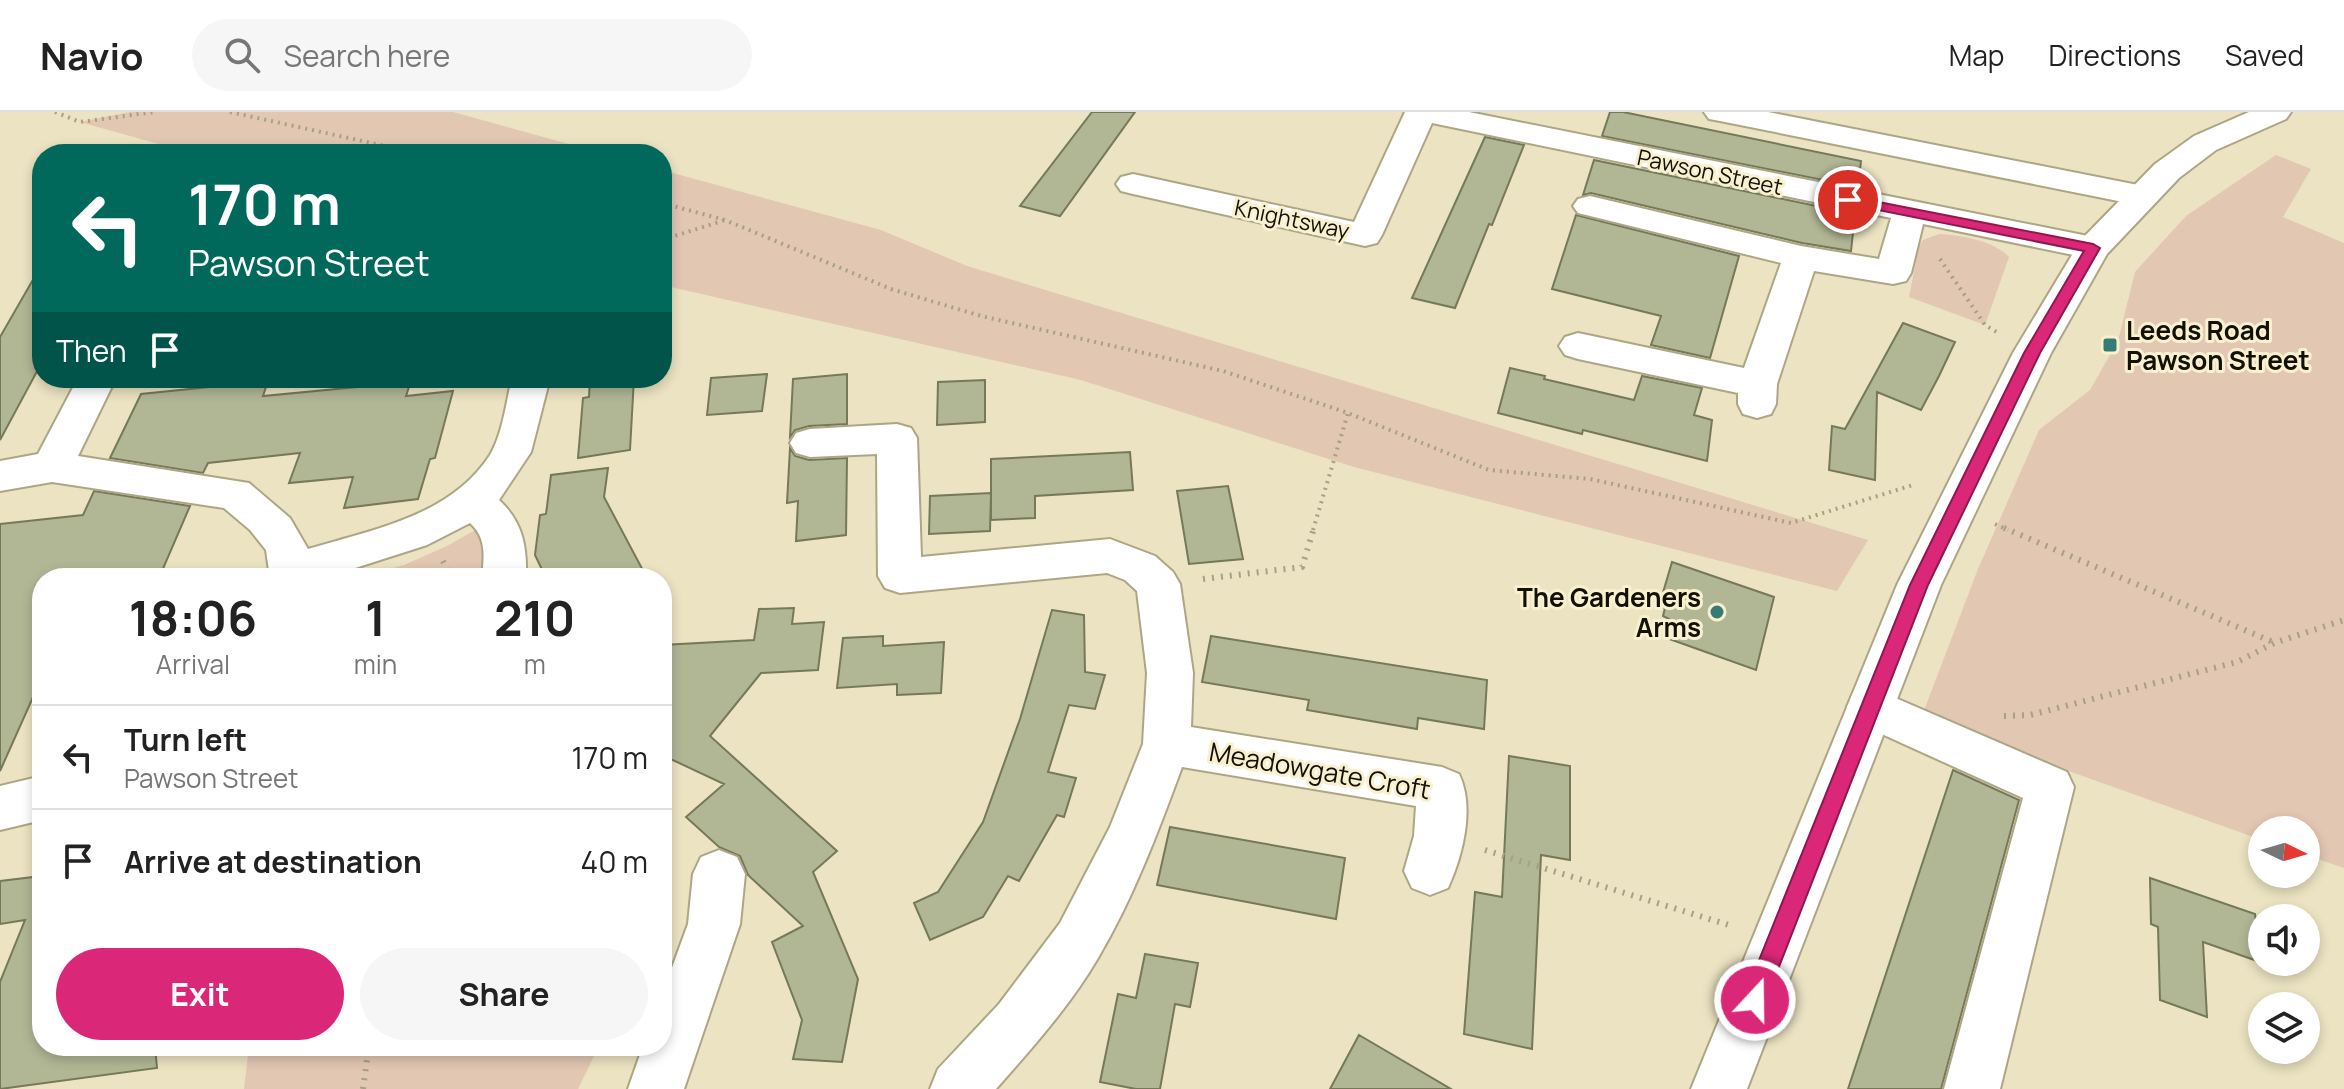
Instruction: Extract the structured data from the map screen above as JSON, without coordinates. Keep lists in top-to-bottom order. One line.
{"streets":{"street":["Pawson Street","Knightsway","Meadowgate Croft"]},"crossings":[["Pawson Street","Knightsway"]],"places":{"transit":["Leeds Road Pawson Street"],"other":["The Gardeners Arms"]},"north":"right","page":{"header":"Navio","search":"Search here","nav":["Map","Directions","Saved"],"turn":["170 m","Pawson Street"],"then":"Then","eta":["18:06","Arrival","1","min","210","m"],"list":[{"name":"Turn left","note":"Pawson Street","value":"170 m"},{"name":"Arrive at destination","value":"40 m"}],"buttons":["Exit","Share"]}}
